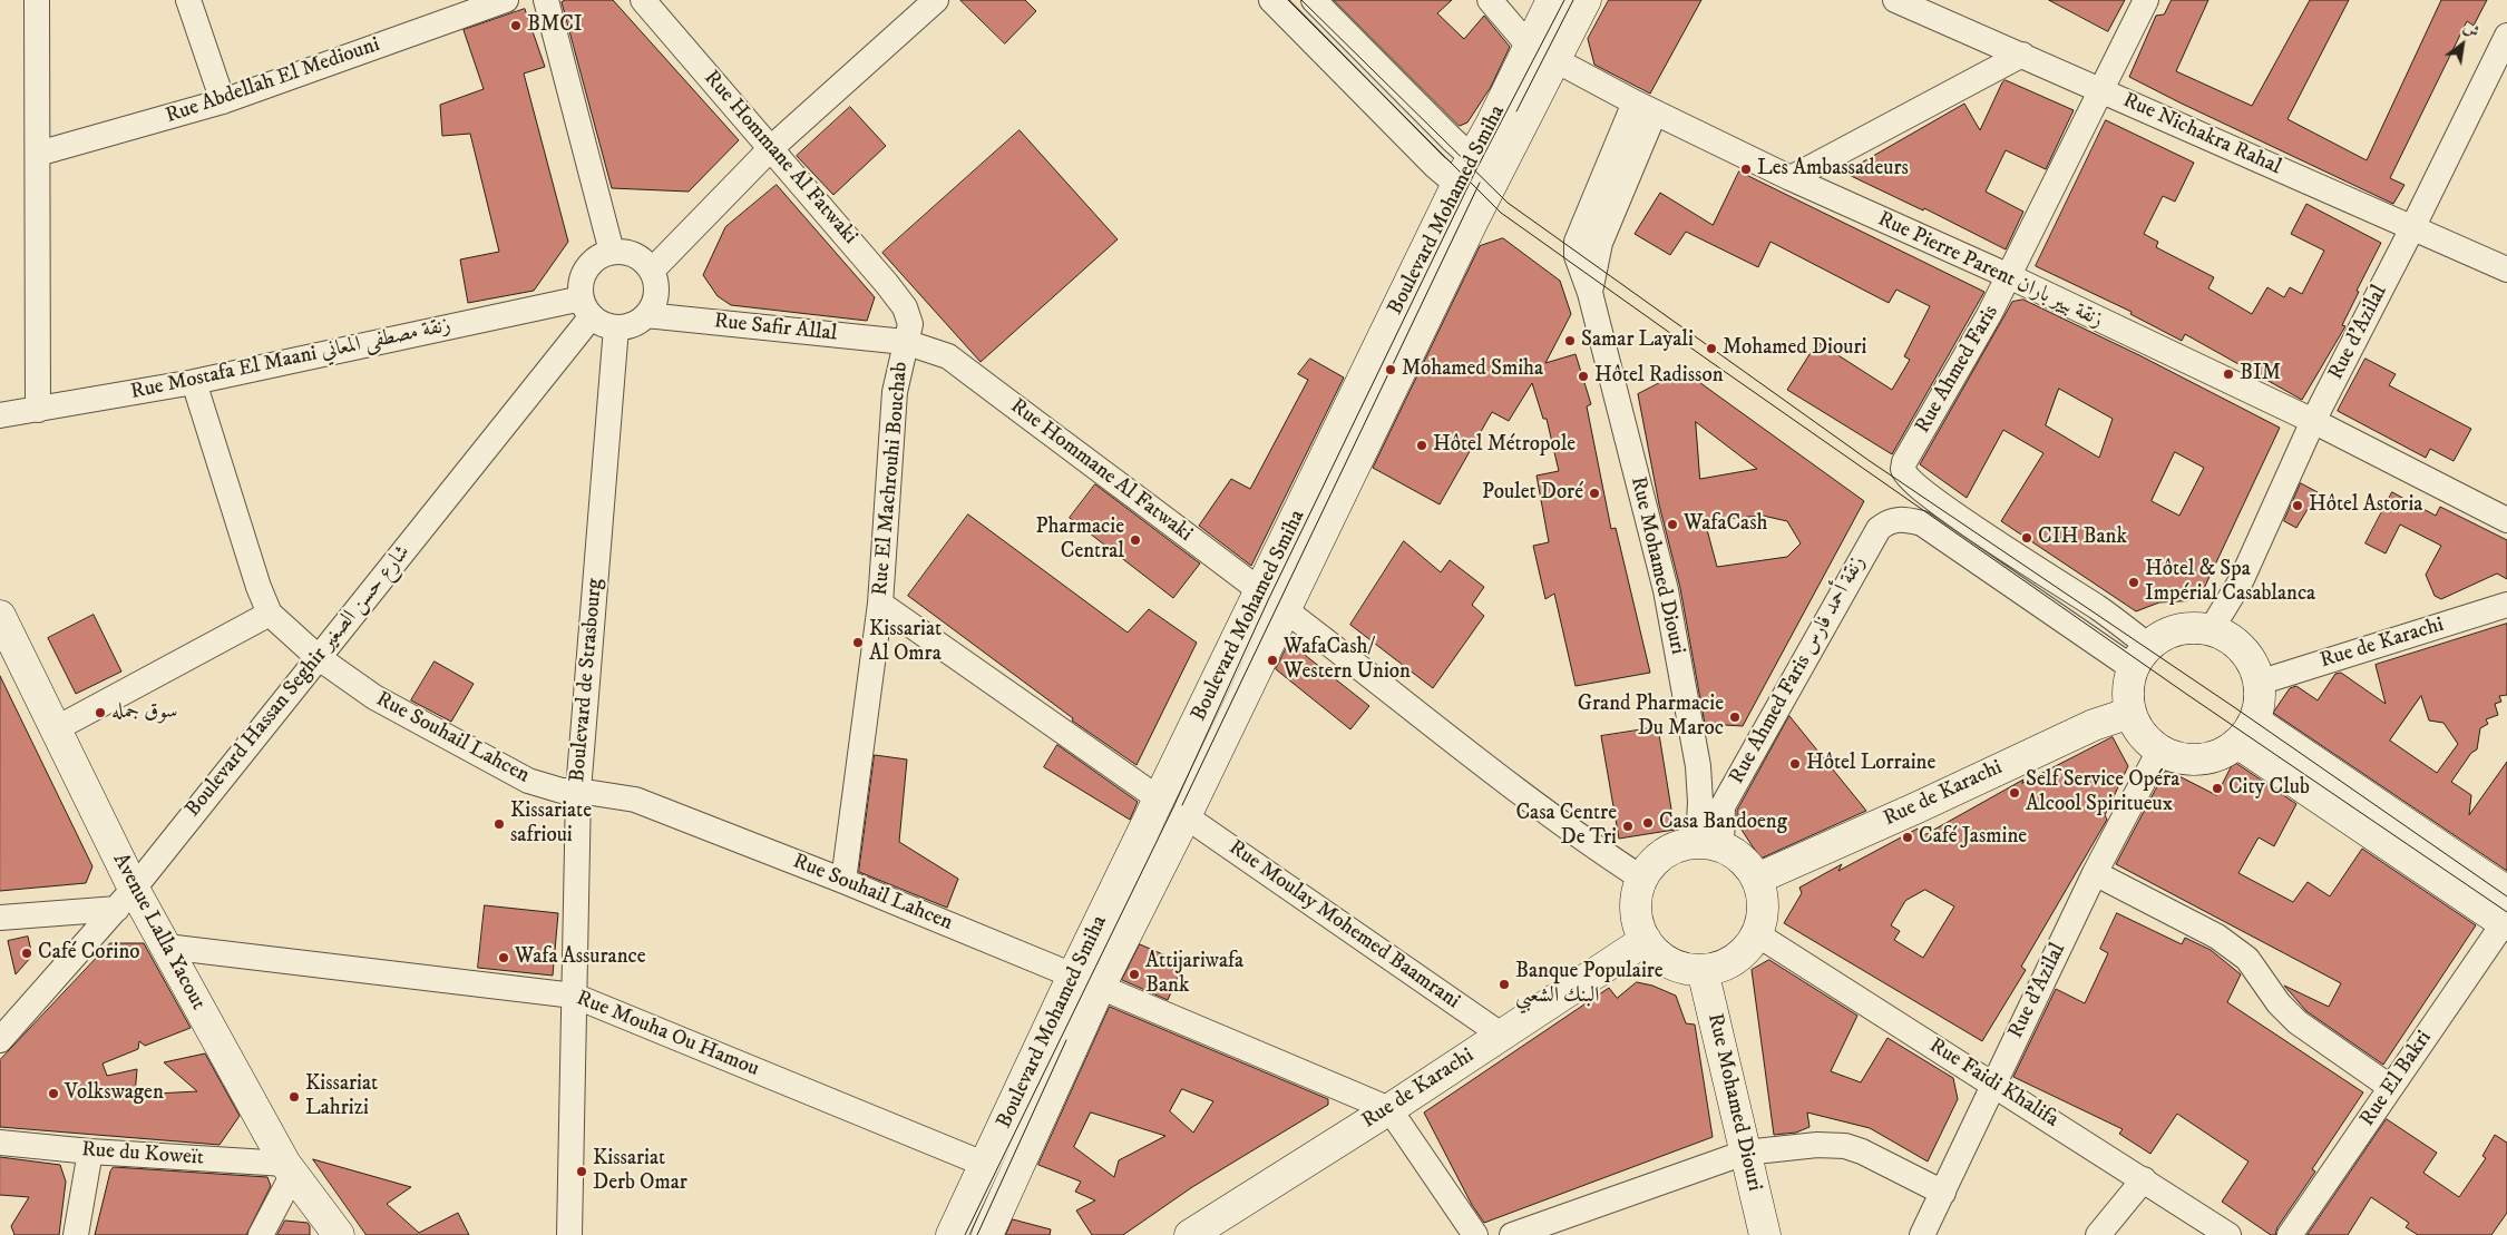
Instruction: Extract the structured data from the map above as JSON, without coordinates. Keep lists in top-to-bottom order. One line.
{"streets":{"street":["Rue Abdellah El Mediouni","Rue Nichakra Rahal","Rue Hommane Al Fatwaki","Boulevard Mohamed Smiha","Rue Pierre Parent زنقة بيير باران","Rue Safir Allal","Rue d'Azilal","Rue Mostafa El Maani زنقة مصطفى المعاني","Rue Ahmed Faris","Rue El Machrouhi Bouchab","Rue Mohamed Diouri","Rue de Karachi","Rue Ahmed Faris زنقة أحمد فارس","Boulevard de Strasbourg","Boulevard Hassan Seghir شارع حسن الصغير","Rue Souhail Lahcen","Rue Moulay Mohemed Baamrani","Avenue Lalla Yacout","Rue Mouha Ou Hamou","Rue El Bakri","Rue Faidi Khalifa","Rue du Koweït"]},"crossings":[["Rue Nichakra Rahal","Rue d'Azilal"],["Rue Hommane Al Fatwaki","Boulevard Mohamed Smiha"],["Rue Hommane Al Fatwaki","Rue Safir Allal"],["Rue Hommane Al Fatwaki","Rue El Machrouhi Bouchab"],["Rue Hommane Al Fatwaki","Rue Mohamed Diouri"],["Rue Hommane Al Fatwaki","Rue de Karachi"],["Rue Hommane Al Fatwaki","Rue Ahmed Faris زنقة أحمد فارس"],["Rue Hommane Al Fatwaki","Rue Faidi Khalifa"],["Boulevard Mohamed Smiha","Rue Pierre Parent زنقة بيير باران"],["Boulevard Mohamed Smiha","Rue Souhail Lahcen"],["Boulevard Mohamed Smiha","Rue Moulay Mohemed Baamrani"],["Boulevard Mohamed Smiha","Rue Mouha Ou Hamou"],["Rue Pierre Parent زنقة بيير باران","Rue d'Azilal"],["Rue Pierre Parent زنقة بيير باران","Rue Ahmed Faris"],["Rue Pierre Parent زنقة بيير باران","Rue Mohamed Diouri"],["Rue Safir Allal","Rue Mostafa El Maani زنقة مصطفى المعاني"],["Rue Safir Allal","Rue El Machrouhi Bouchab"],["Rue Safir Allal","Boulevard de Strasbourg"],["Rue Safir Allal","Boulevard Hassan Seghir شارع حسن الصغير"],["Rue d'Azilal","Rue Ahmed Faris"],["Rue d'Azilal","Rue de Karachi"],["Rue d'Azilal","Rue Ahmed Faris زنقة أحمد فارس"],["Rue d'Azilal","Rue Faidi Khalifa"],["Rue Mostafa El Maani زنقة مصطفى المعاني","Boulevard de Strasbourg"],["Rue Mostafa El Maani زنقة مصطفى المعاني","Boulevard Hassan Seghir شارع حسن الصغير"],["Rue Mostafa El Maani زنقة مصطفى المعاني","Rue Souhail Lahcen"],["Rue Ahmed Faris","Rue de Karachi"],["Rue Ahmed Faris","Rue Ahmed Faris زنقة أحمد فارس"],["Rue El Machrouhi Bouchab","Rue Souhail Lahcen"],["Rue Mohamed Diouri","Rue de Karachi"],["Rue Mohamed Diouri","Rue Ahmed Faris زنقة أحمد فارس"],["Rue Mohamed Diouri","Rue Faidi Khalifa"],["Rue de Karachi","Rue Ahmed Faris زنقة أحمد فارس"],["Rue de Karachi","Rue Moulay Mohemed Baamrani"],["Rue de Karachi","Rue Faidi Khalifa"],["Rue Ahmed Faris زنقة أحمد فارس","Rue Faidi Khalifa"],["Boulevard de Strasbourg","Boulevard Hassan Seghir شارع حسن الصغير"],["Boulevard de Strasbourg","Rue Souhail Lahcen"],["Boulevard de Strasbourg","Rue Mouha Ou Hamou"],["Boulevard Hassan Seghir شارع حسن الصغير","Rue Souhail Lahcen"],["Boulevard Hassan Seghir شارع حسن الصغير","Avenue Lalla Yacout"],["Avenue Lalla Yacout","Rue Mouha Ou Hamou"],["Avenue Lalla Yacout","Rue du Koweït"]],"places":["BMCI","Les Ambassadeurs","Samar Layali","Mohamed Diouri","Mohamed Smiha","BIM","Hôtel Radisson","Hôtel Métropole","Poulet Doré","Hôtel Astoria","WafaCash","CIH Bank","Pharmacie Central","Hôtel & Spa Impérial Casablanca","Kissariat Al Omra","WafaCash/ Western Union","سوق جمله","Grand Pharmacie Du Maroc","Hôtel Lorraine","City Club","Self Service Opéra Alcool Spiritueux","Casa Bandoeng","Kissariate safrioui","Casa Centre De Tri","Café Jasmine","Café Corino","Wafa Assurance","Attijariwafa Bank","Banque Populaire البنك الشعبي","Volkswagen","Kissariat Lahrizi","Kissariat Derb Omar"],"north":"top right"}
